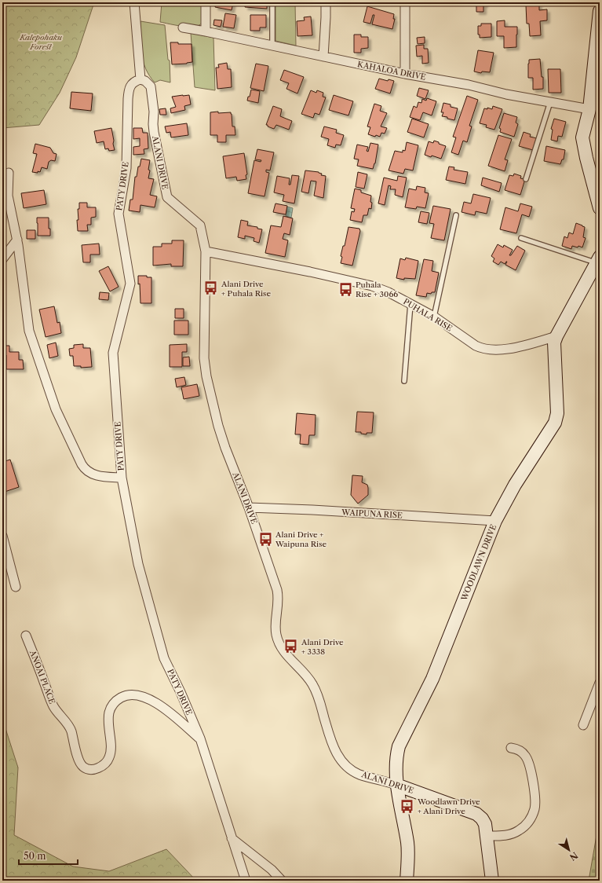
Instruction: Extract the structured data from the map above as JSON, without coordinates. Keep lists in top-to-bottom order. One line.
{"streets":{"street":["KAHALOA DRIVE","ALANI DRIVE","PATY DRIVE","PUHALA RISE","WAIPUNA RISE","WOODLAWN DRIVE","ANOAI PLACE"]},"crossings":[["ALANI DRIVE","PATY DRIVE"],["ALANI DRIVE","PUHALA RISE"],["ALANI DRIVE","WAIPUNA RISE"],["ALANI DRIVE","WOODLAWN DRIVE"],["PATY DRIVE","ANOAI PLACE"],["PUHALA RISE","WOODLAWN DRIVE"],["WAIPUNA RISE","WOODLAWN DRIVE"]],"parks":["Kalepohaku Forest"],"places":{"bus stop":["Alani Drive + Puhala Rise","Puhala Rise + 3066","Alani Drive + Waipuna Rise","Alani Drive + 3338","Woodlawn Drive + Alani Drive"]},"scale_bar":"50 m","north":"bottom right"}
